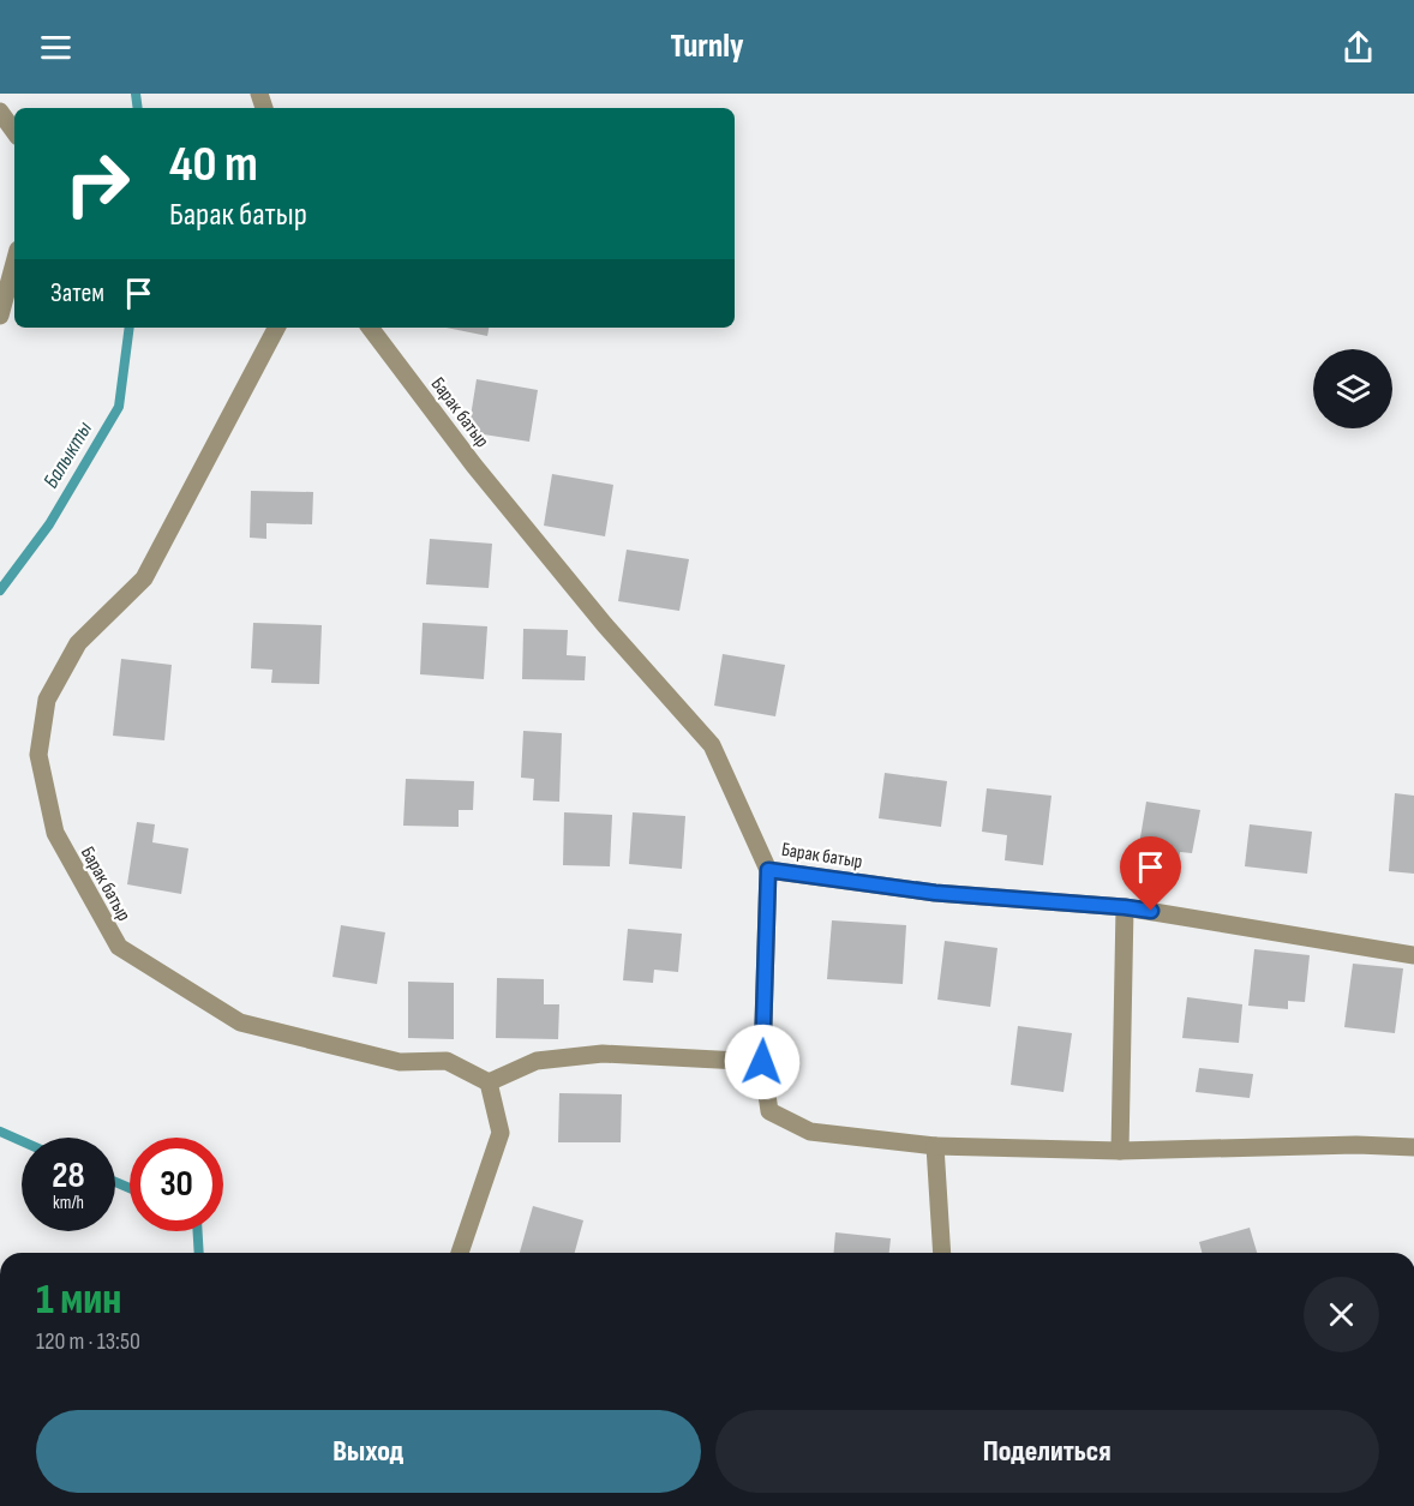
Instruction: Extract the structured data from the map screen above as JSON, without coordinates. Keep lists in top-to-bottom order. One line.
{"streets":{"street":["Барак батыр"]},"water":["Балыкты"],"page":{"header":"Turnly","turn":["40 m","Барак батыр"],"then":"Затем","speed":"28 km/h","limit":"30","heading":["1 мин","120 m · 13:50"],"buttons":["Выход","Поделиться"]}}
